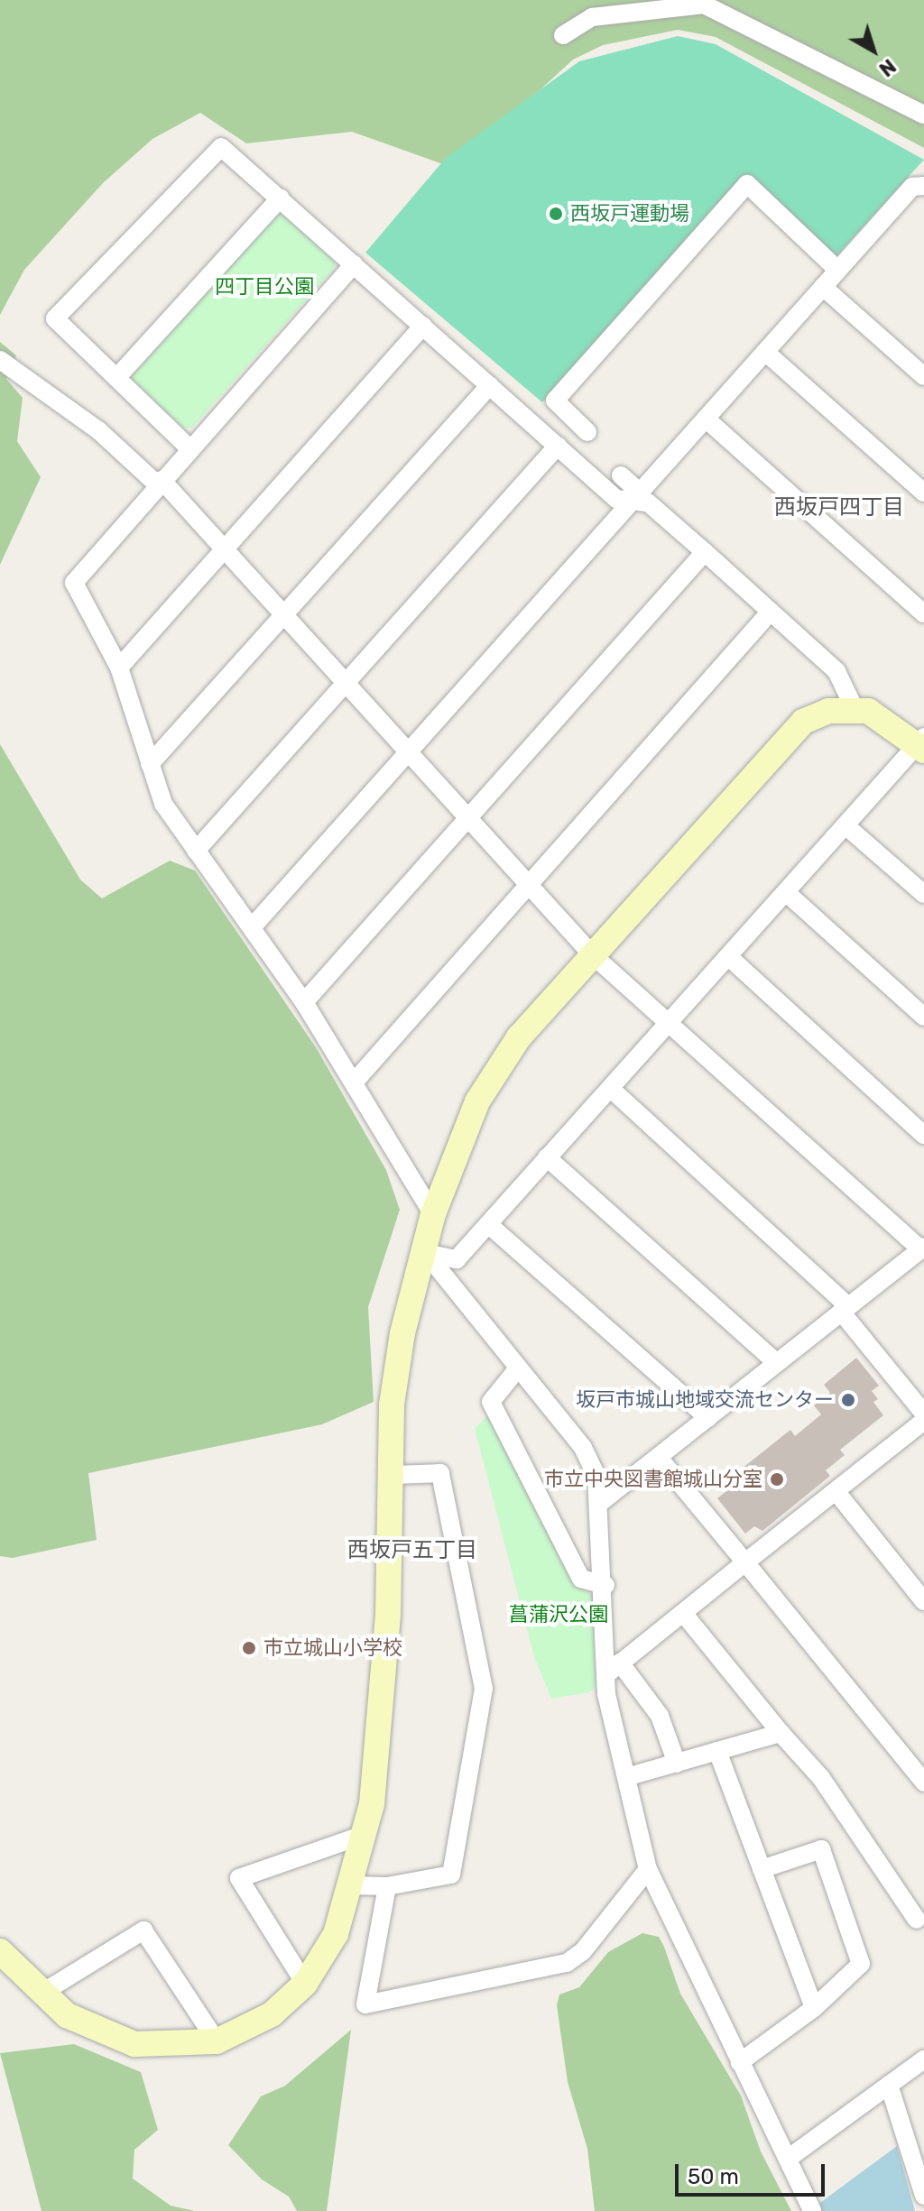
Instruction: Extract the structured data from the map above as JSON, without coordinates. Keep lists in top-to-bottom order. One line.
{"districts":["西坂戸四丁目","西坂戸五丁目"],"parks":["四丁目公園","菖蒲沢公園"],"places":["西坂戸運動場","坂戸市城山地域交流センター","市立中央図書館城山分室","市立城山小学校"],"scale_bar":"50 m","north":"bottom right"}
